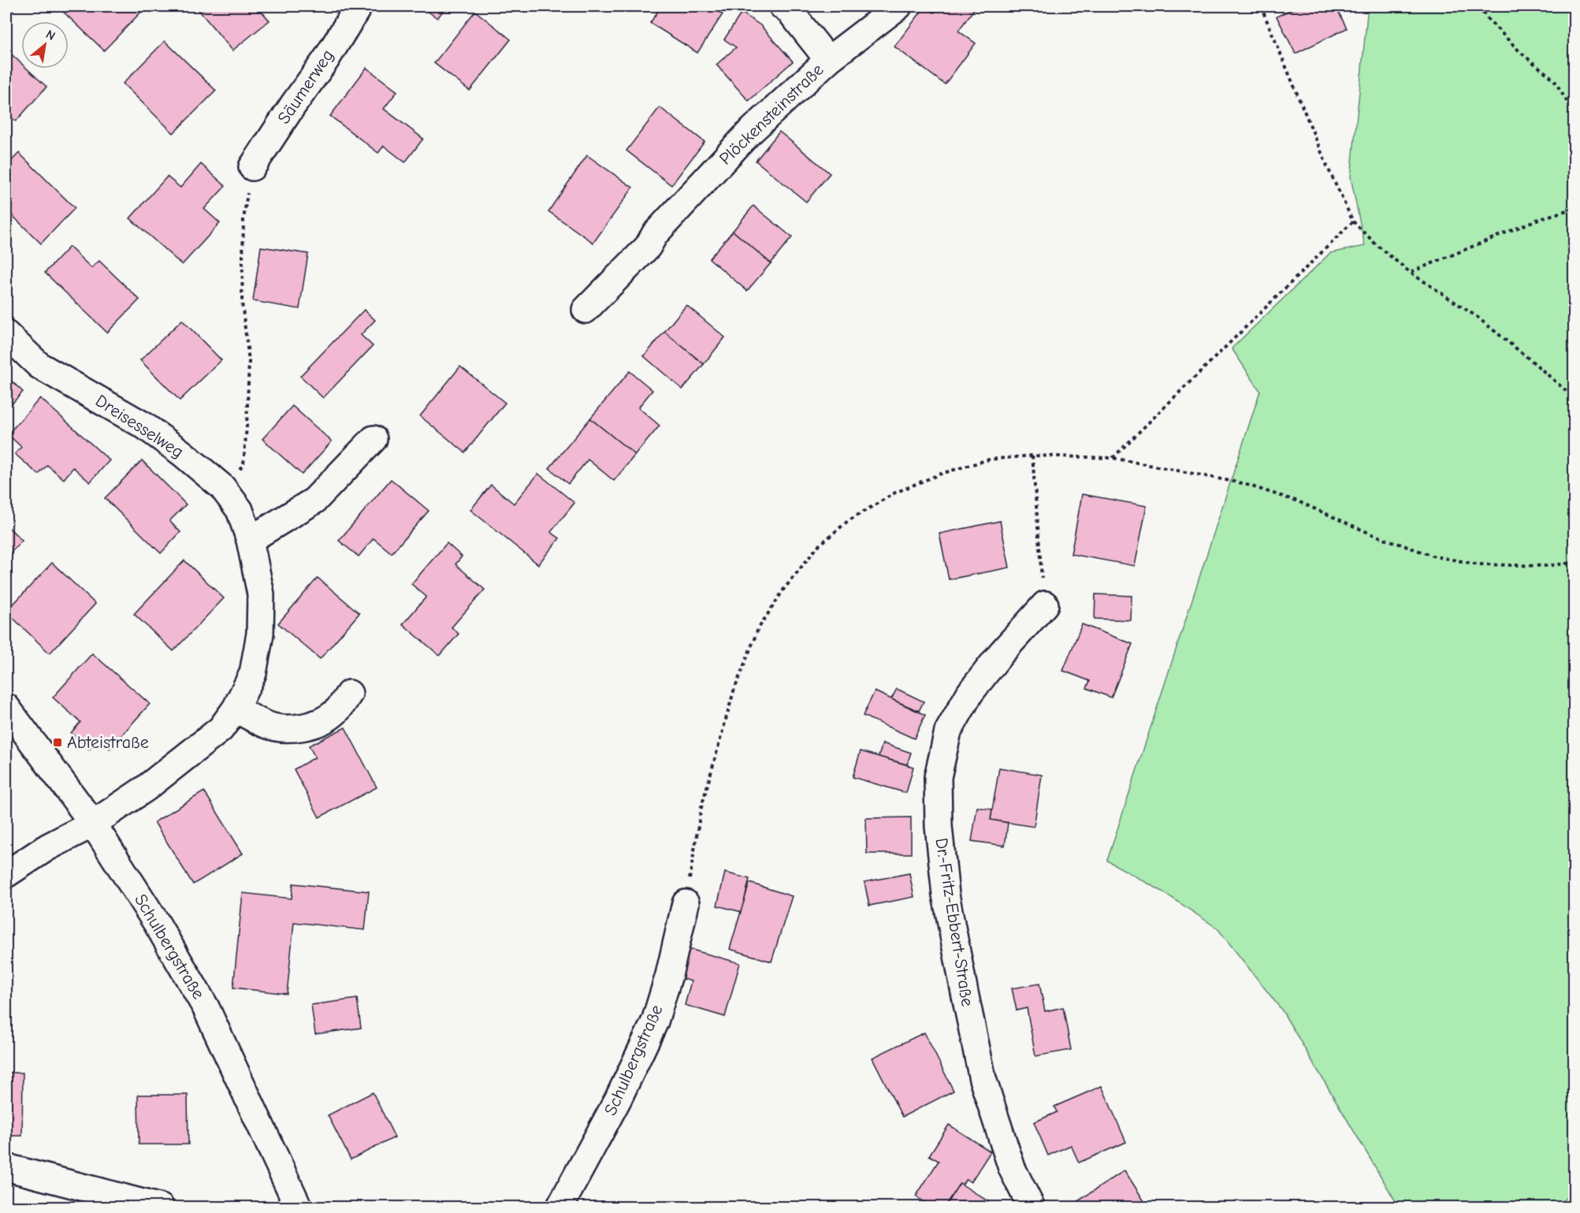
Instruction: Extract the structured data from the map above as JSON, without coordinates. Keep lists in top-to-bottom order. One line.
{"streets":{"street":["Säumerweg","Plöckensteinstraße","Dreisesselweg","Dr.-Fritz-Ebbert-Straße","Schulbergstraße"]},"crossings":[["Dreisesselweg","Schulbergstraße"]],"places":{"transit":["Abteistraße"]},"north":"top right"}
